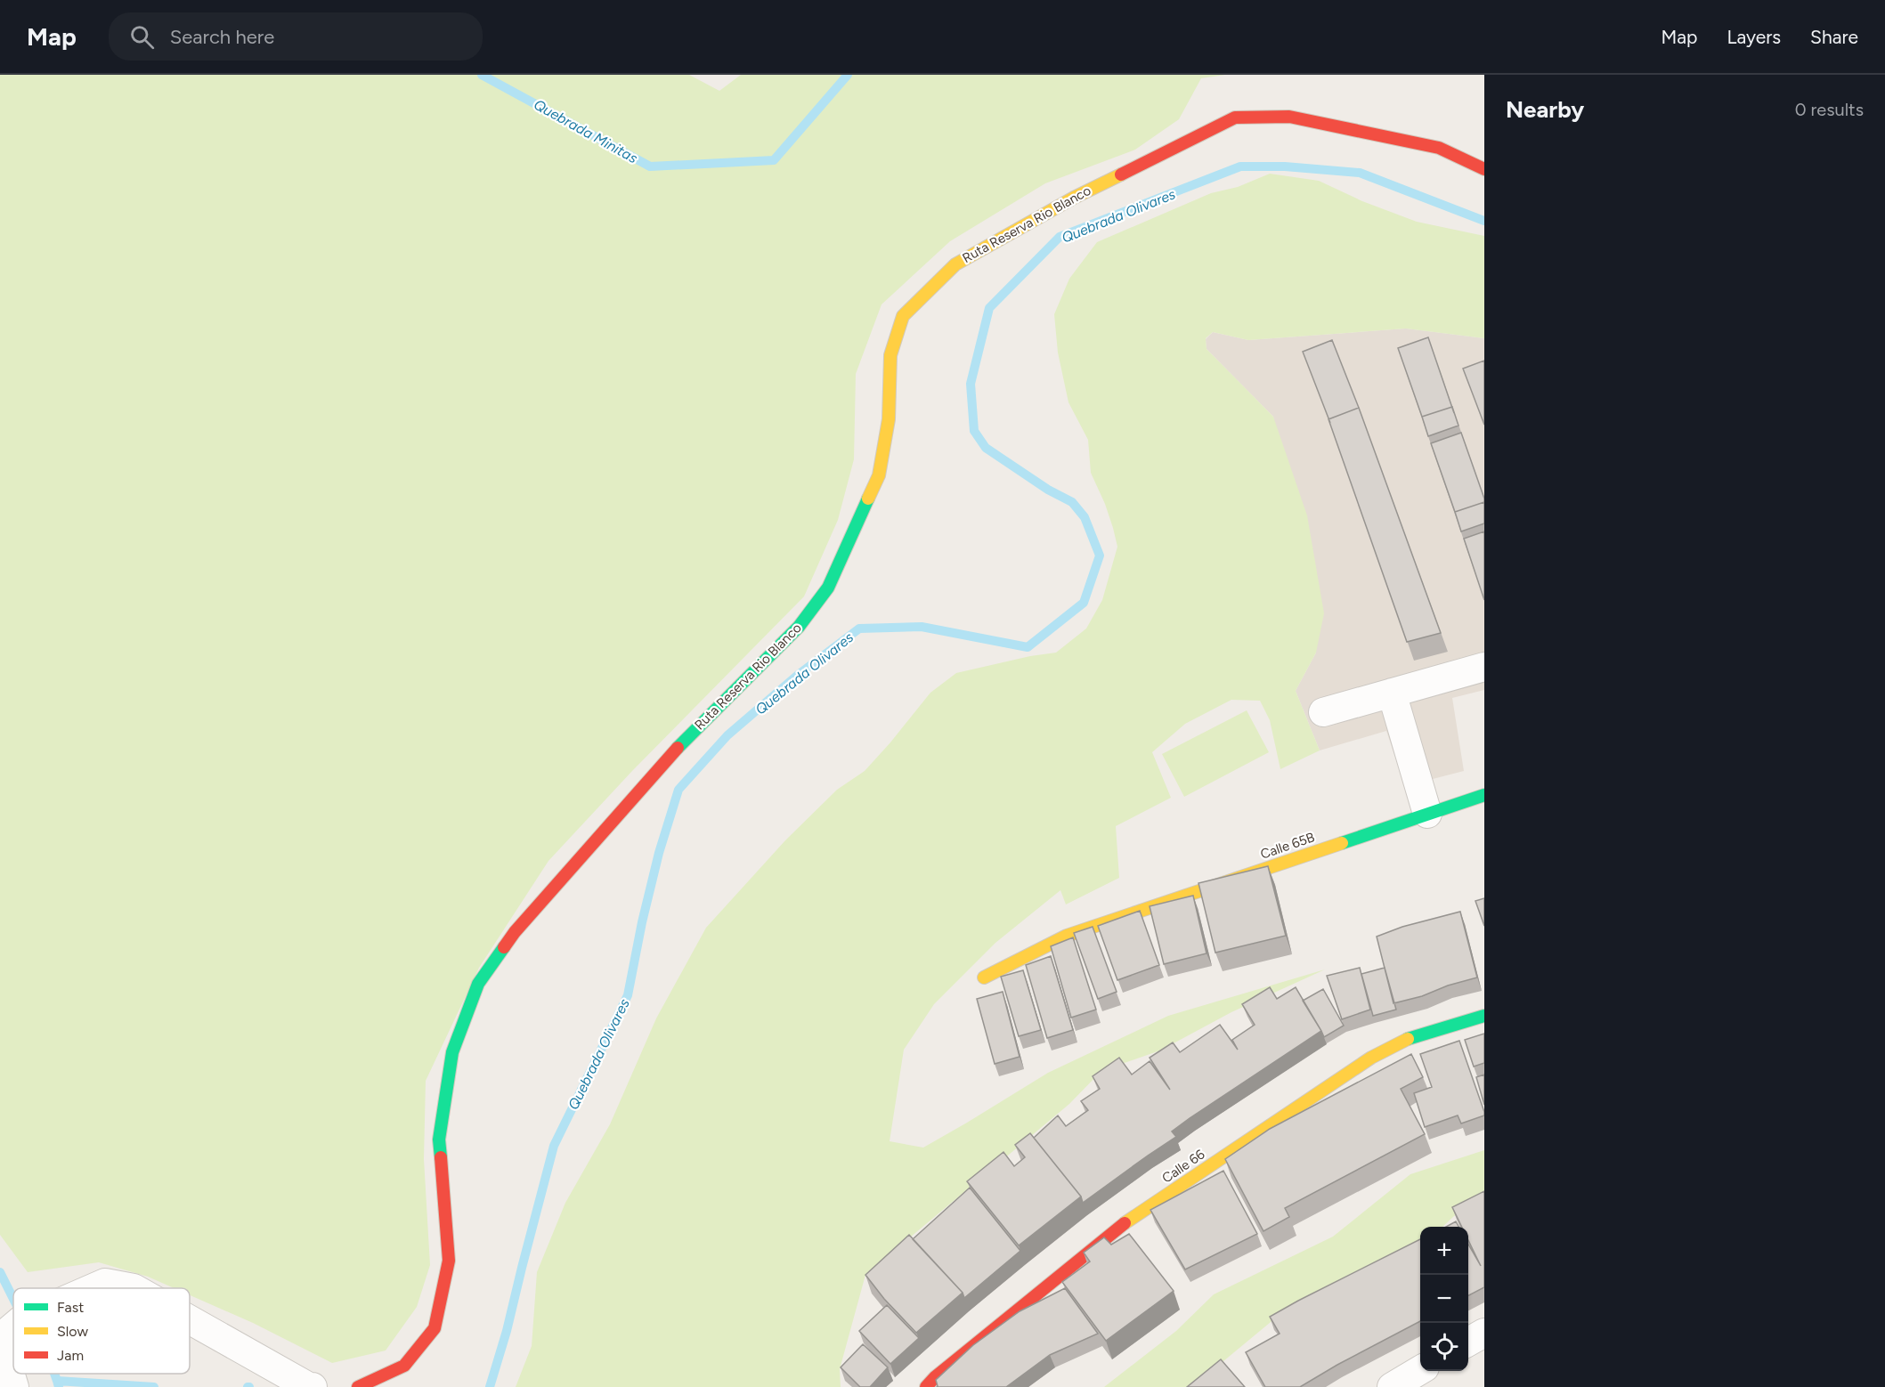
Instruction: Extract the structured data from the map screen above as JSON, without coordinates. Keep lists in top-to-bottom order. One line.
{"streets":{"street":["Ruta Reserva Rio Blanco","Calle 65B","Calle 66"]},"water":["Quebrada Minitas","Quebrada Olivares"],"legend":["Fast","Slow","Jam"],"page":{"header":"Map","search":"Search here","nav":["Map","Layers","Share"],"heading":["Nearby","0 results"],"map_buttons":["+","−"]}}
